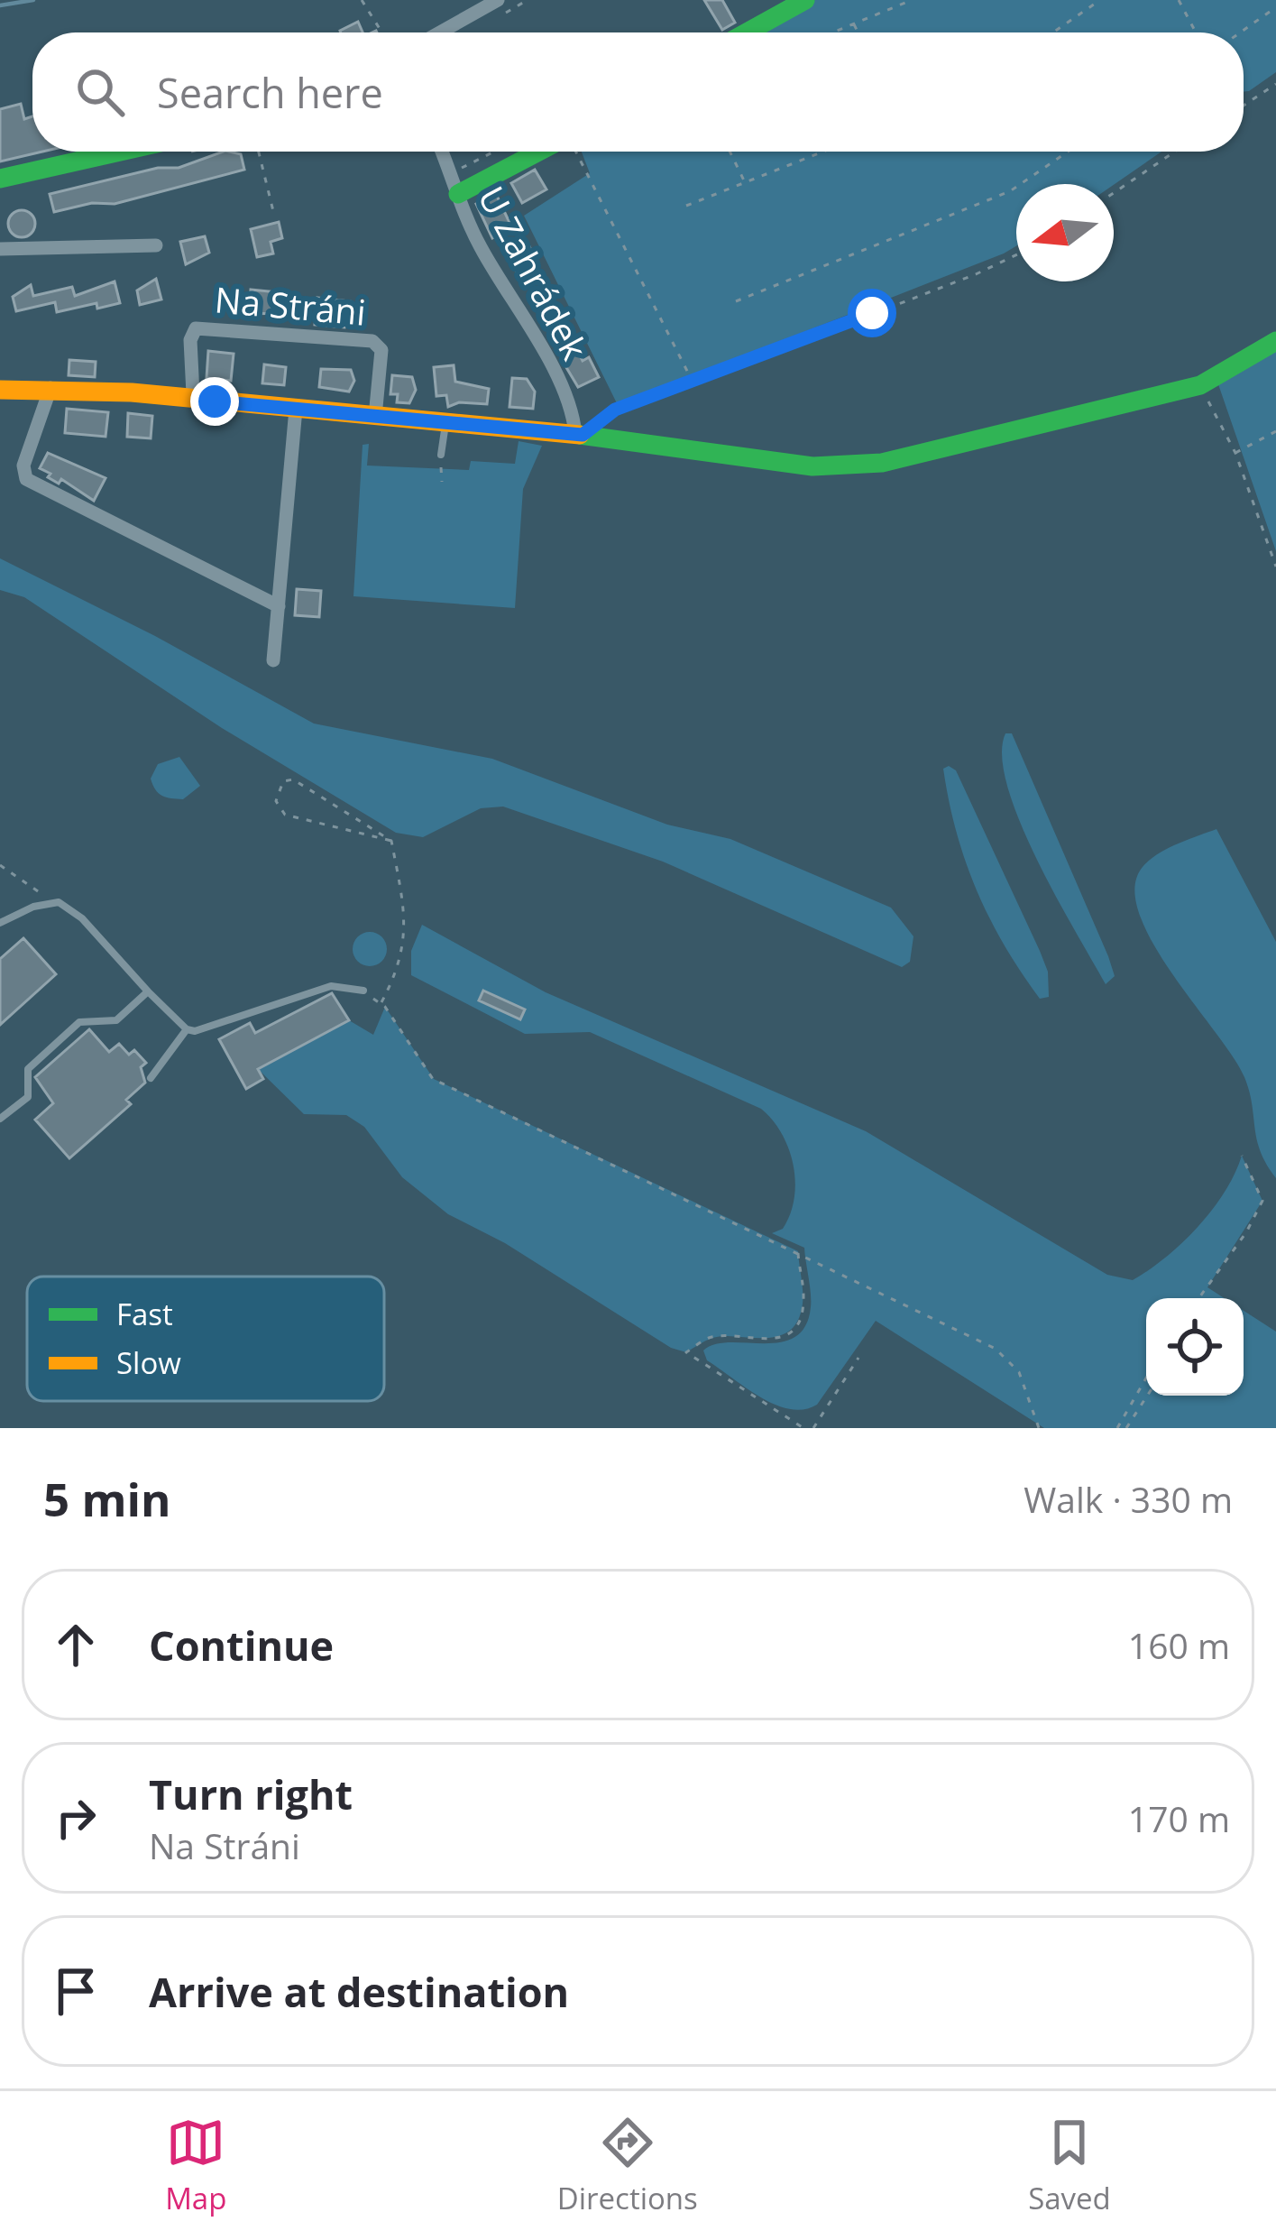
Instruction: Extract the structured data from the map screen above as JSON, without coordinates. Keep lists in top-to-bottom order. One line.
{"streets":{"street":["U Zahrádek","Na Stráni"]},"legend":["Fast","Slow"],"north":"left","page":{"search":"Search here","heading":["5 min","Walk · 330 m"],"list":[["Continue","160 m"],["Turn right","Na Stráni","170 m"],"Arrive at destination"],"nav":["Map","Directions","Saved"]}}
